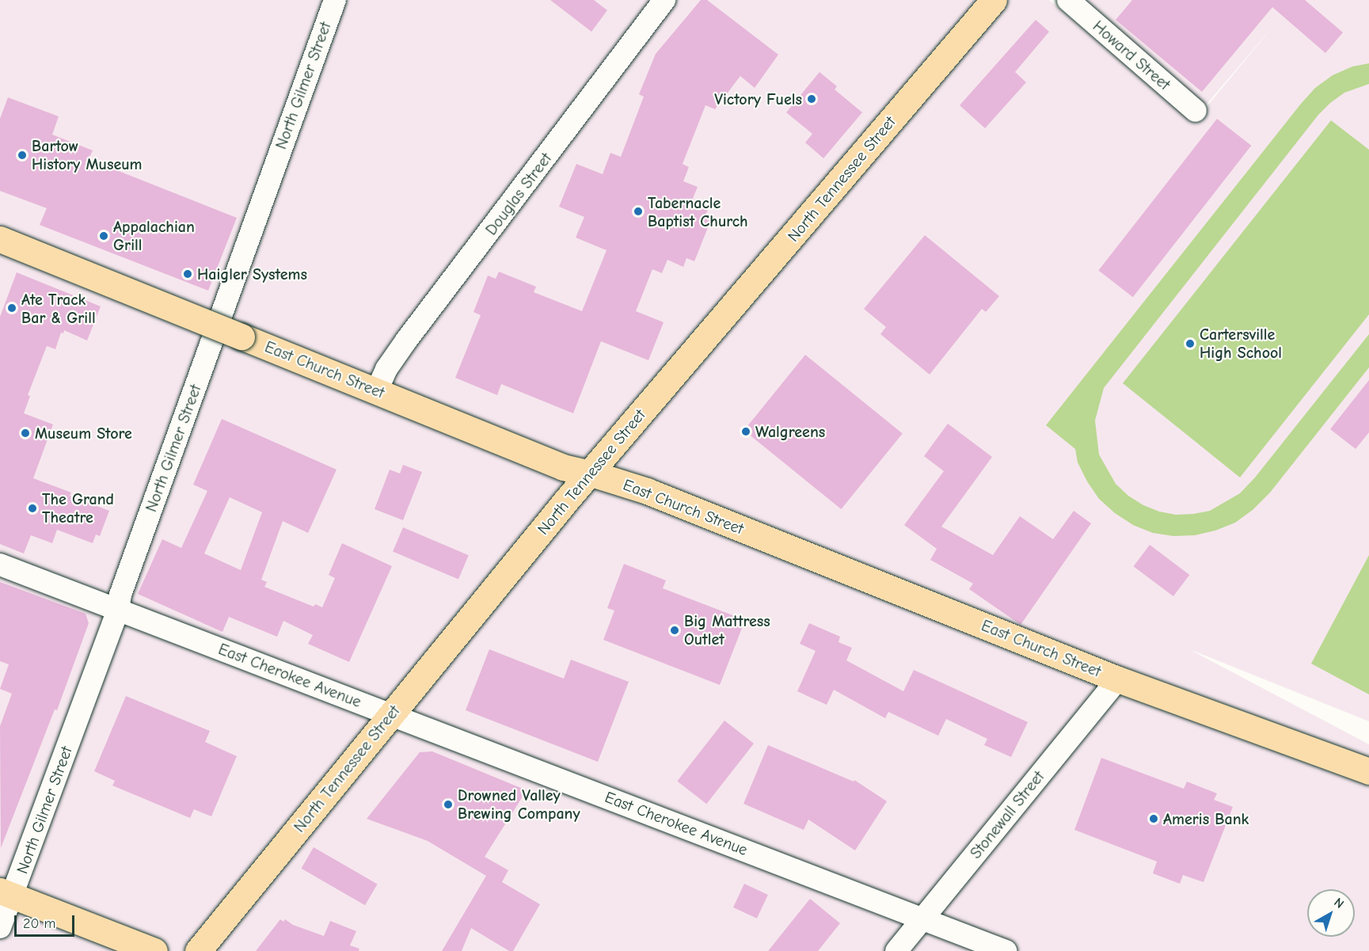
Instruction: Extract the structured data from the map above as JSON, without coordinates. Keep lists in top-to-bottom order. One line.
{"streets":{"main road":["North Tennessee Street","East Church Street"],"street":["Howard Street","North Gilmer Street","Douglas Street","East Cherokee Avenue","Stonewall Street"]},"crossings":[["North Gilmer Street","East Cherokee Avenue"],["North Tennessee Street","East Church Street"],["North Tennessee Street","East Cherokee Avenue"],["Douglas Street","East Church Street"],["East Church Street","Stonewall Street"],["East Cherokee Avenue","Stonewall Street"]],"places":["Victory Fuels","Bartow History Museum","Tabernacle Baptist Church","Appalachian Grill","Haigler Systems","Ate Track Bar & Grill","Cartersville High School","Walgreens","Museum Store","The Grand Theatre","Big Mattress Outlet","Drowned Valley Brewing Company","Ameris Bank"],"scale_bar":"20 m","north":"top right"}
